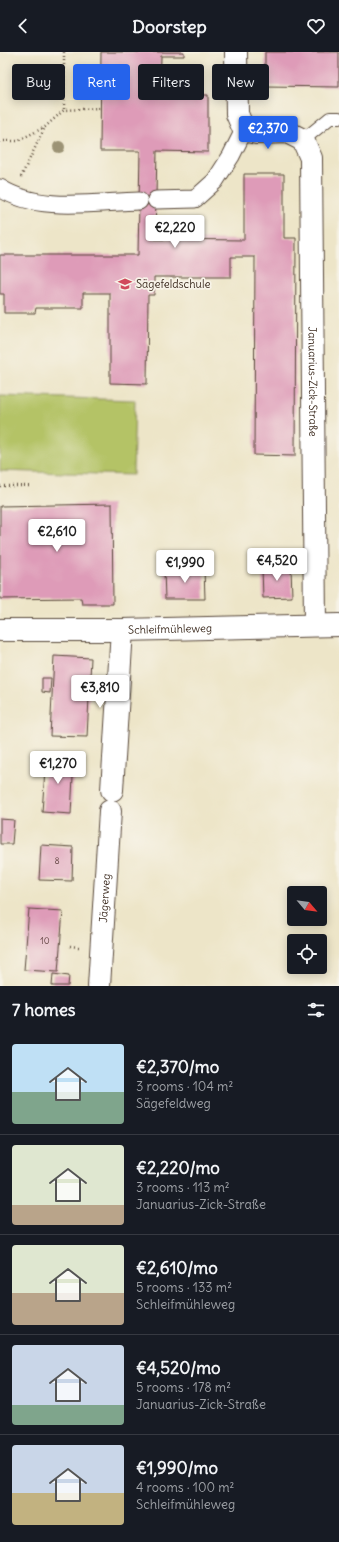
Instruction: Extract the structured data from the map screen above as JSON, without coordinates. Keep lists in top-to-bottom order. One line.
{"streets":{"street":["Januarius-Zick-Straße","Schleifmühleweg","Jägerweg"]},"crossings":[["Januarius-Zick-Straße","Schleifmühleweg"],["Schleifmühleweg","Jägerweg"]],"places":{"school or university":["Sägefeldschule"]},"house_numbers":["8","10"],"north":"bottom right","page":{"header":"Doorstep","chip":["Buy","Rent","Filters","New"],"price":["€2,370","€2,220","€2,610","€4,520","€1,990","€3,810","€1,270"],"heading":"7 homes","list":[{"name":"€2,370/mo","note":"3 rooms · 104 m² · Sägefeldweg"},{"name":"€2,220/mo","note":"3 rooms · 113 m² · Januarius-Zick-Straße"},{"name":"€2,610/mo","note":"5 rooms · 133 m² · Schleifmühleweg"},{"name":"€4,520/mo","note":"5 rooms · 178 m² · Januarius-Zick-Straße"},{"name":"€1,990/mo","note":"4 rooms · 100 m² · Schleifmühleweg"}]}}
